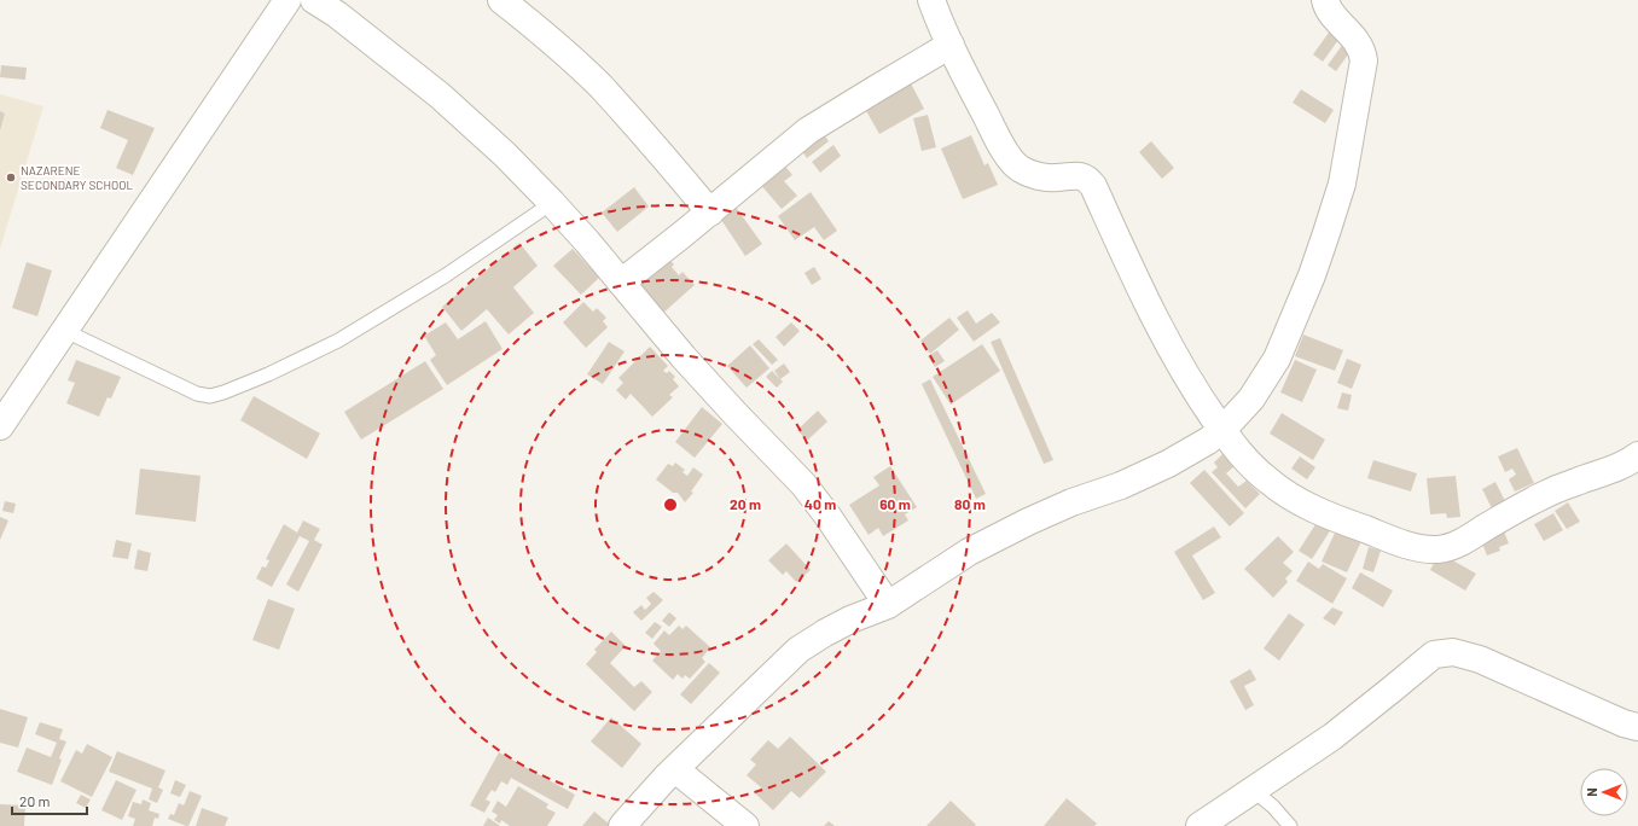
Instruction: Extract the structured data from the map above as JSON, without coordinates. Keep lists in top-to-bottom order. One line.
{"places":["NAZARENE SECONDARY SCHOOL"],"scale_bar":"20 m","north":"left","rings":["20 m","40 m","60 m","80 m"]}
